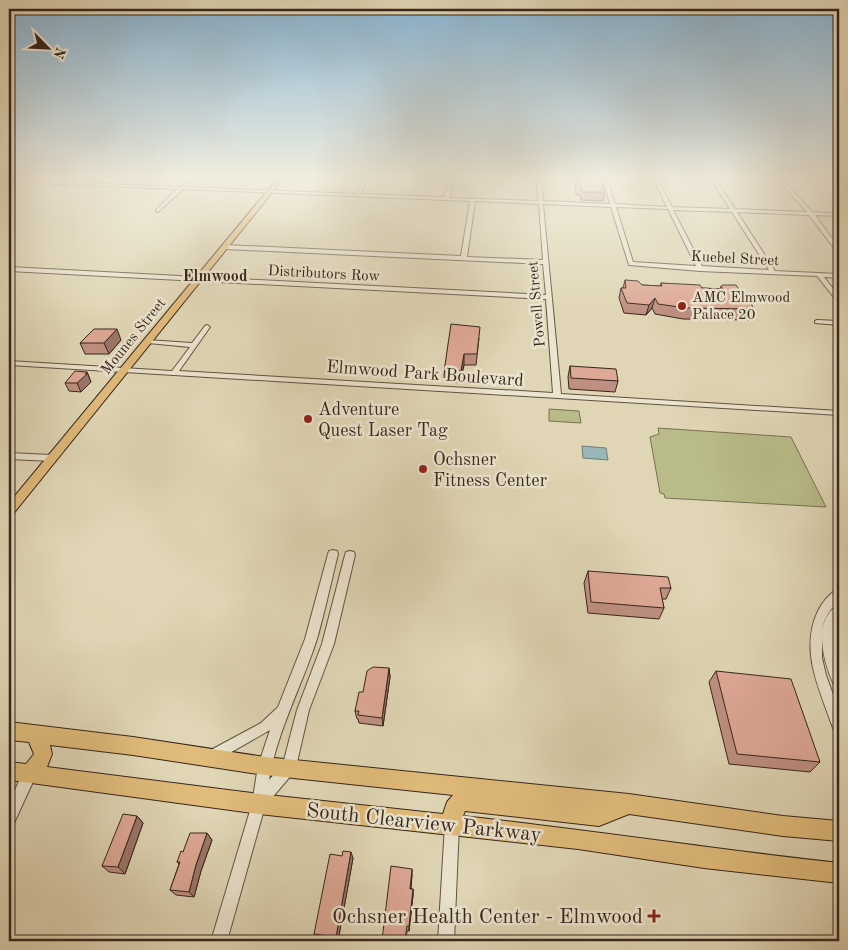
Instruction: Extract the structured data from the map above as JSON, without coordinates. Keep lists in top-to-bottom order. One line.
{"streets":{"highway":["South Clearview Parkway"],"main road":["Mounes Street"],"street":["Kuebel Street","Distributors Row","Powell Street","Elmwood Park Boulevard"]},"crossings":[["Distributors Row","Powell Street"],["Distributors Row","Mounes Street"],["Powell Street","Elmwood Park Boulevard"],["Mounes Street","Elmwood Park Boulevard"]],"districts":["Elmwood"],"places":{"other":["AMC Elmwood Palace 20","Adventure Quest Laser Tag","Ochsner Fitness Center"],"health":["Ochsner Health Center - Elmwood"]},"north":"bottom right"}
